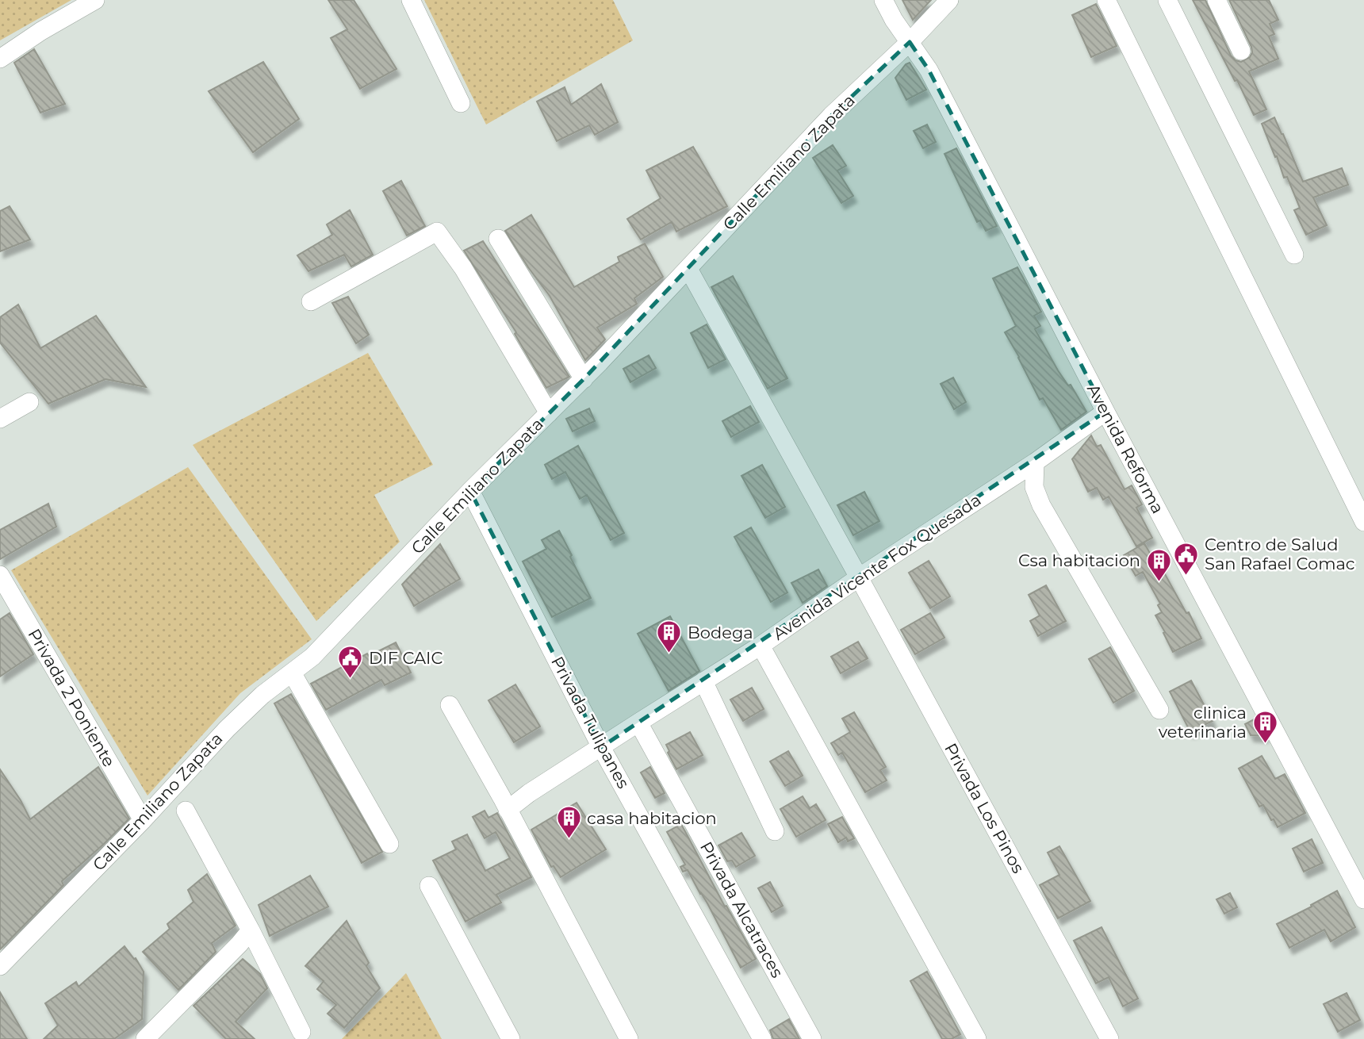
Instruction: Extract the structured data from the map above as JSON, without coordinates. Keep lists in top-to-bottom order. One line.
{"streets":{"street":["Calle Emiliano Zapata","Avenida Reforma","Avenida Vicente Fox Quesada","Privada 2 Poniente","Privada Tulipanes","Privada Los Pinos","Privada Alcatraces"]},"crossings":[["Calle Emiliano Zapata","Avenida Reforma"],["Calle Emiliano Zapata","Privada 2 Poniente"],["Calle Emiliano Zapata","Privada Tulipanes"],["Calle Emiliano Zapata","Privada Los Pinos"],["Avenida Reforma","Avenida Vicente Fox Quesada"],["Avenida Vicente Fox Quesada","Privada Tulipanes"],["Avenida Vicente Fox Quesada","Privada Los Pinos"],["Avenida Vicente Fox Quesada","Privada Alcatraces"]],"places":{"public building":["Centro de Salud San Rafael Comac","DIF CAIC"],"building":["Csa habitacion","Bodega","clinica veterinaria","casa habitacion"]}}
